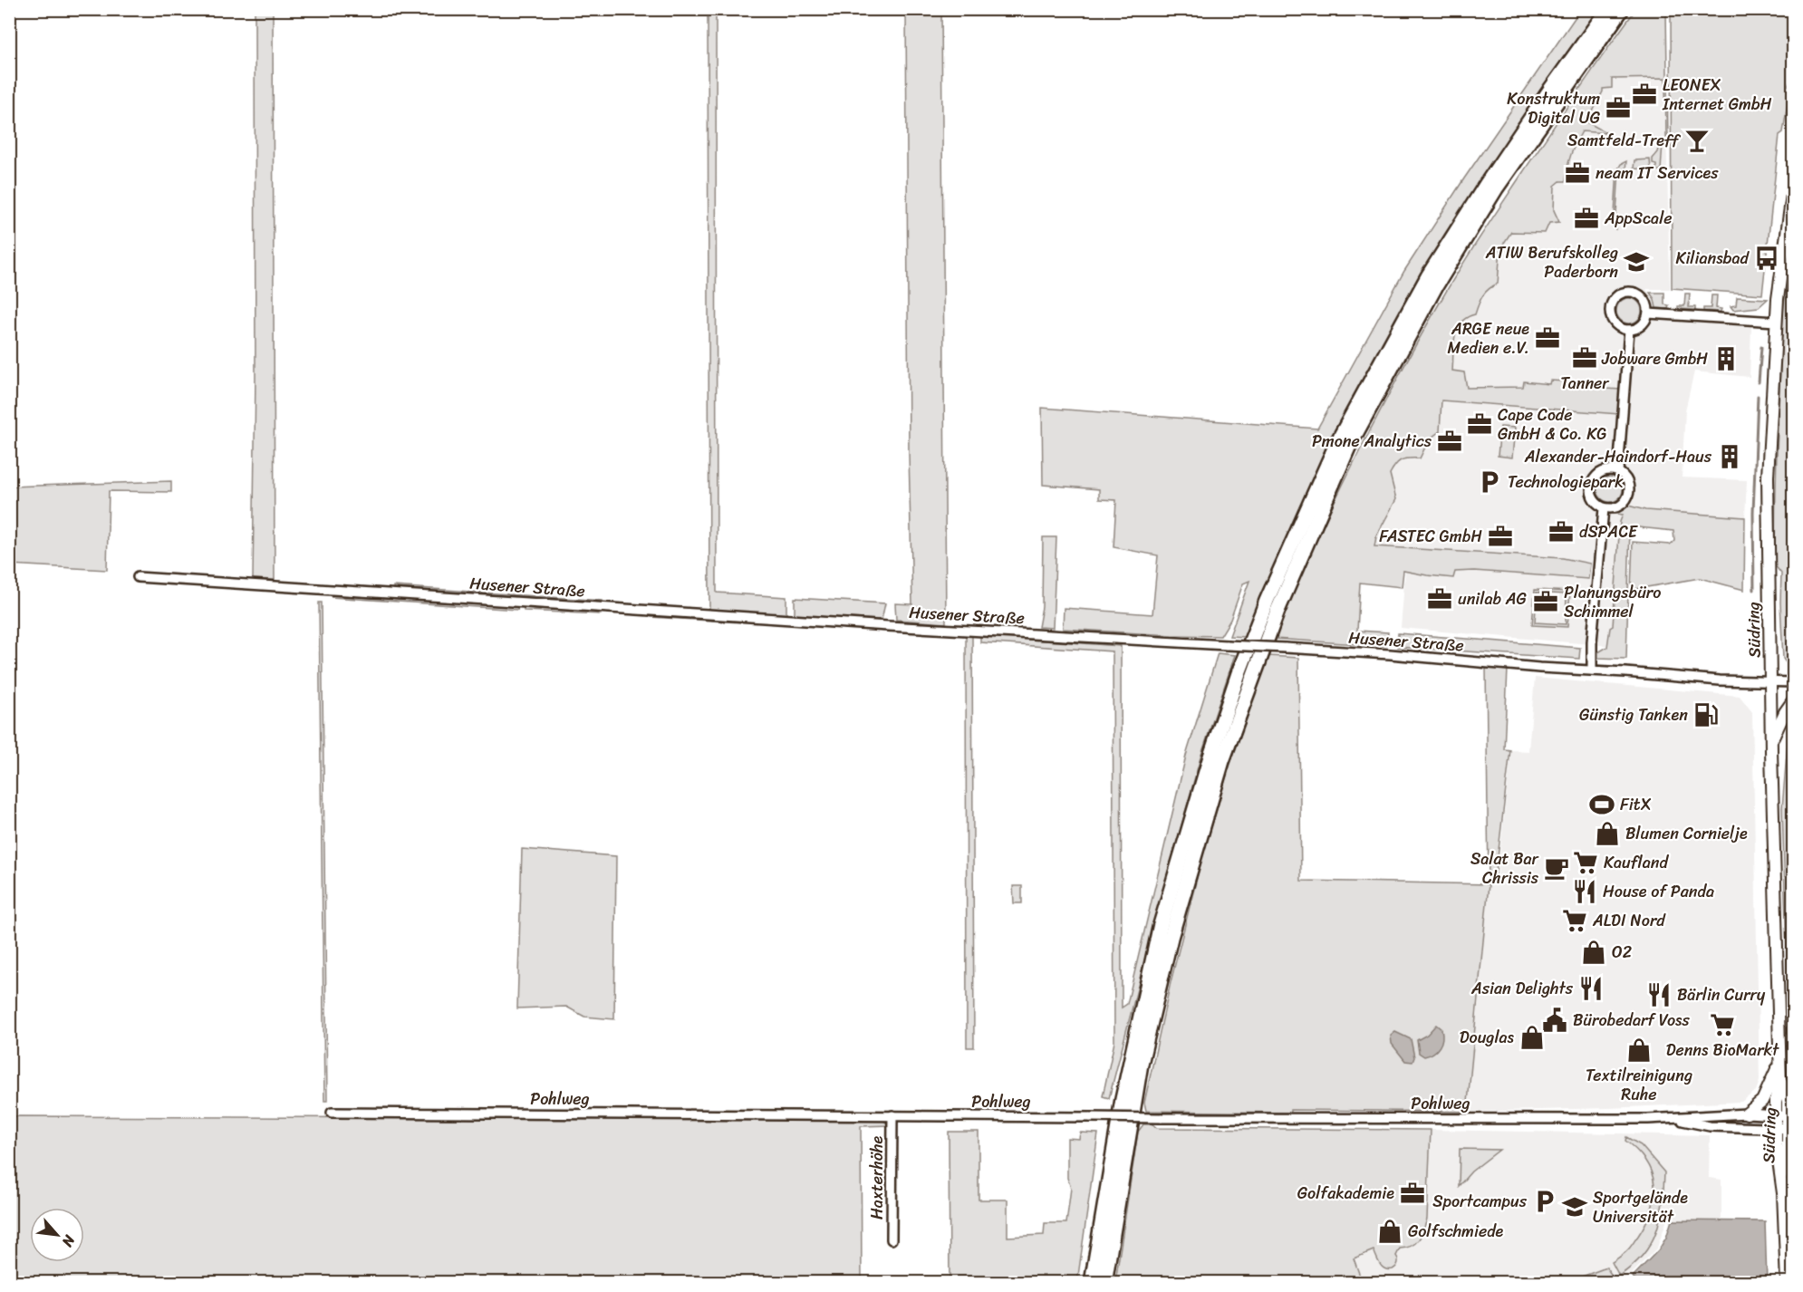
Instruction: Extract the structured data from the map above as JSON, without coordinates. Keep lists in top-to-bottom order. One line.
{"streets":{"main road":["Südring"],"street":["Husener Straße","Pohlweg","Haxterhöhe"]},"crossings":[["Husener Straße","Südring"],["Südring","Pohlweg"],["Pohlweg","Haxterhöhe"]],"places":{"office":["LEONEX Internet GmbH","Konstruktum Digital UG","neam IT Services","AppScale","ARGE neue Medien e.V.","Tanner","Cape Code GmbH & Co. KG","Pmone Analytics","dSPACE","FASTEC GmbH","unilab AG","Planungsbüro Schimmel","Golfakademie"],"bar":["Samtfeld-Treff"],"bus stop":["Kiliansbad"],"school or university":["ATIW Berufskolleg Paderborn","Sportgelände Universität"],"building":["Jobware GmbH","Alexander-Haindorf-Haus"],"parking":["Technologiepark","Sportcampus"],"fuel station":["Günstig Tanken"],"sports":["FitX"],"shop":["Blumen Cornielje","O2","Douglas","Textilreinigung Ruhe","Golfschmiede"],"supermarket":["Kaufland","ALDI Nord","Denns BioMarkt"],"cafe":["Salat Bar Chrissis"],"restaurant":["House of Panda","Asian Delights","Bärlin Curry"],"public building":["Bürobedarf Voss"]},"north":"bottom right"}
